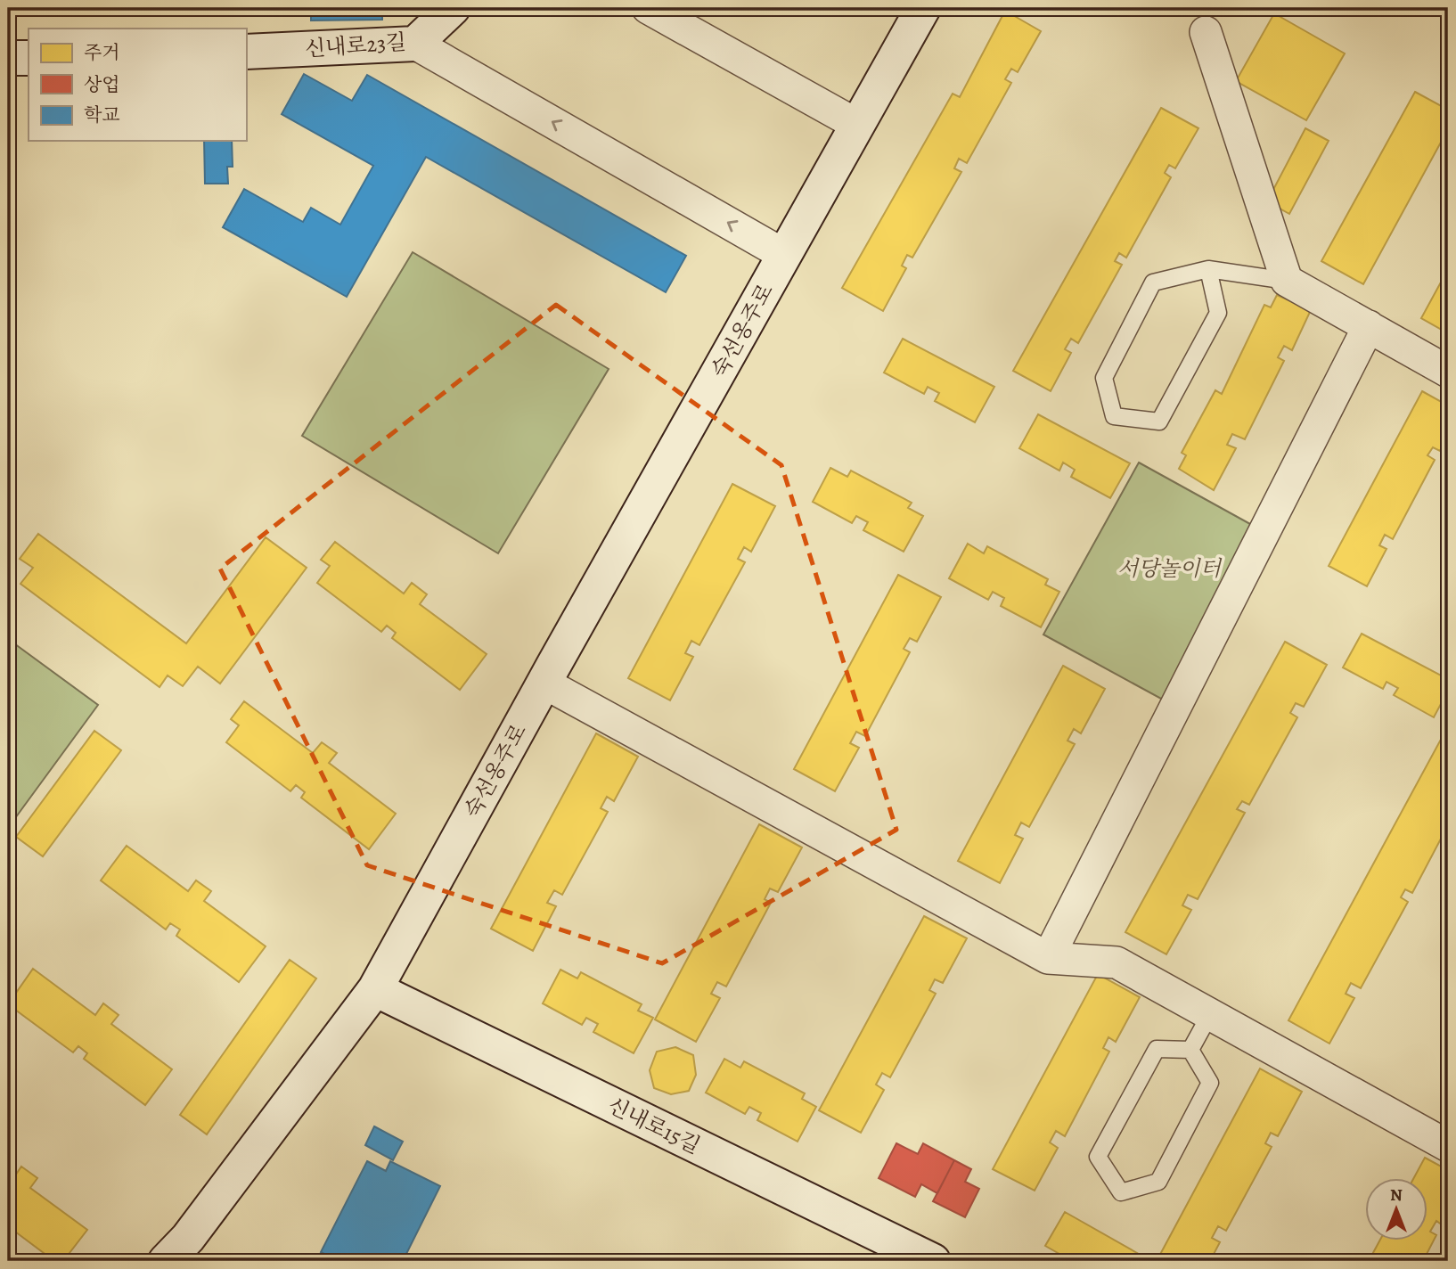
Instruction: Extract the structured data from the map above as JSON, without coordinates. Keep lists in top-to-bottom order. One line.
{"streets":{"street":["신내로23길","숙선옹주로","신내로15길"]},"crossings":[["숙선옹주로","신내로15길"]],"parks":["서당놀이터"],"legend":["주거","상업","학교"],"north":"top"}
